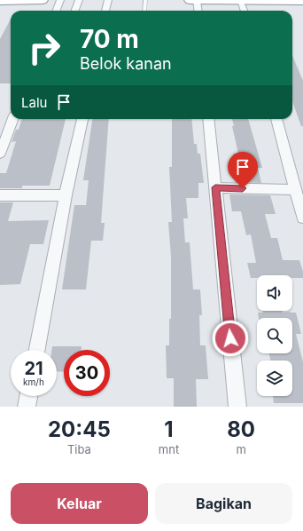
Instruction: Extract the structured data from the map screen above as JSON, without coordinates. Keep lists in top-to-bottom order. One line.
{"page":{"turn":["70 m","Belok kanan"],"then":"Lalu","speed":"21 km/h","limit":"30","eta":["20:45","Tiba","1","mnt","80","m"],"buttons":["Keluar","Bagikan"]}}
